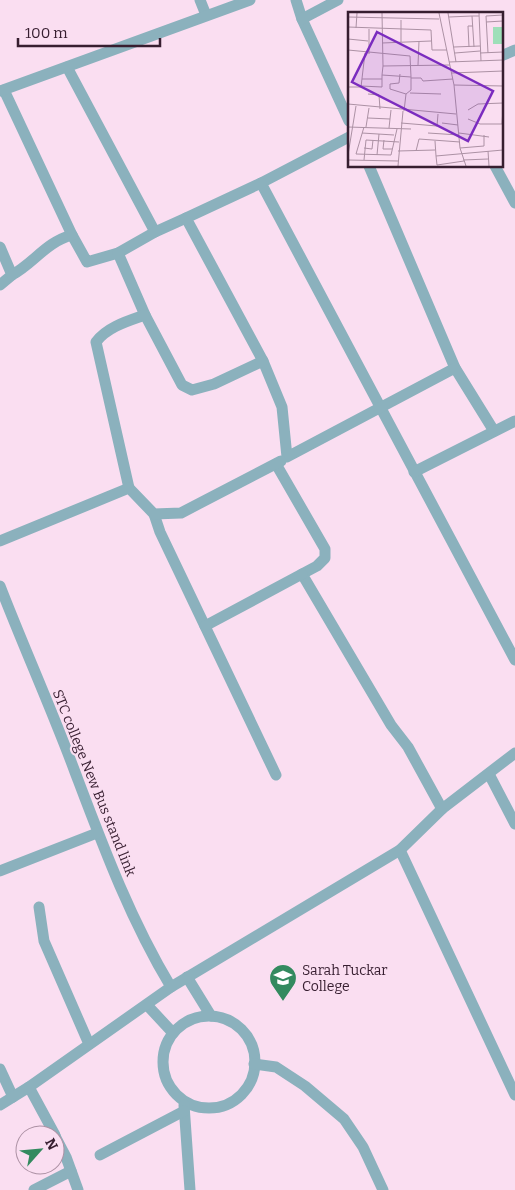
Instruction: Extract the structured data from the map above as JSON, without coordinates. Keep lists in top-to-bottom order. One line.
{"streets":{"street":["STC college New Bus stand link"]},"places":{"school or university":["Sarah Tuckar College"]},"scale_bar":"100 m","north":"top right"}
